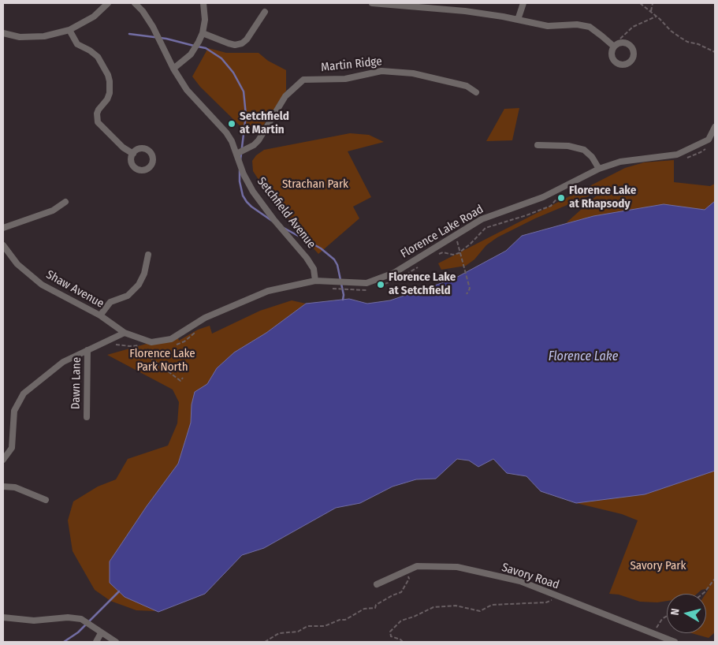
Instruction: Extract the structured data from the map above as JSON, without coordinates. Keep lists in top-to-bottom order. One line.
{"streets":{"street":["Martin Ridge","Setchfield Avenue","Florence Lake Road","Shaw Avenue","Dawn Lane","Savory Road"]},"crossings":[["Martin Ridge","Setchfield Avenue"],["Setchfield Avenue","Florence Lake Road"],["Florence Lake Road","Shaw Avenue"]],"water":["Florence Lake"],"parks":["Strachan Park","Florence Lake Park North","Savory Park"],"places":["Setchfield at Martin","Florence Lake at Rhapsody","Florence Lake at Setchfield"],"north":"left"}
